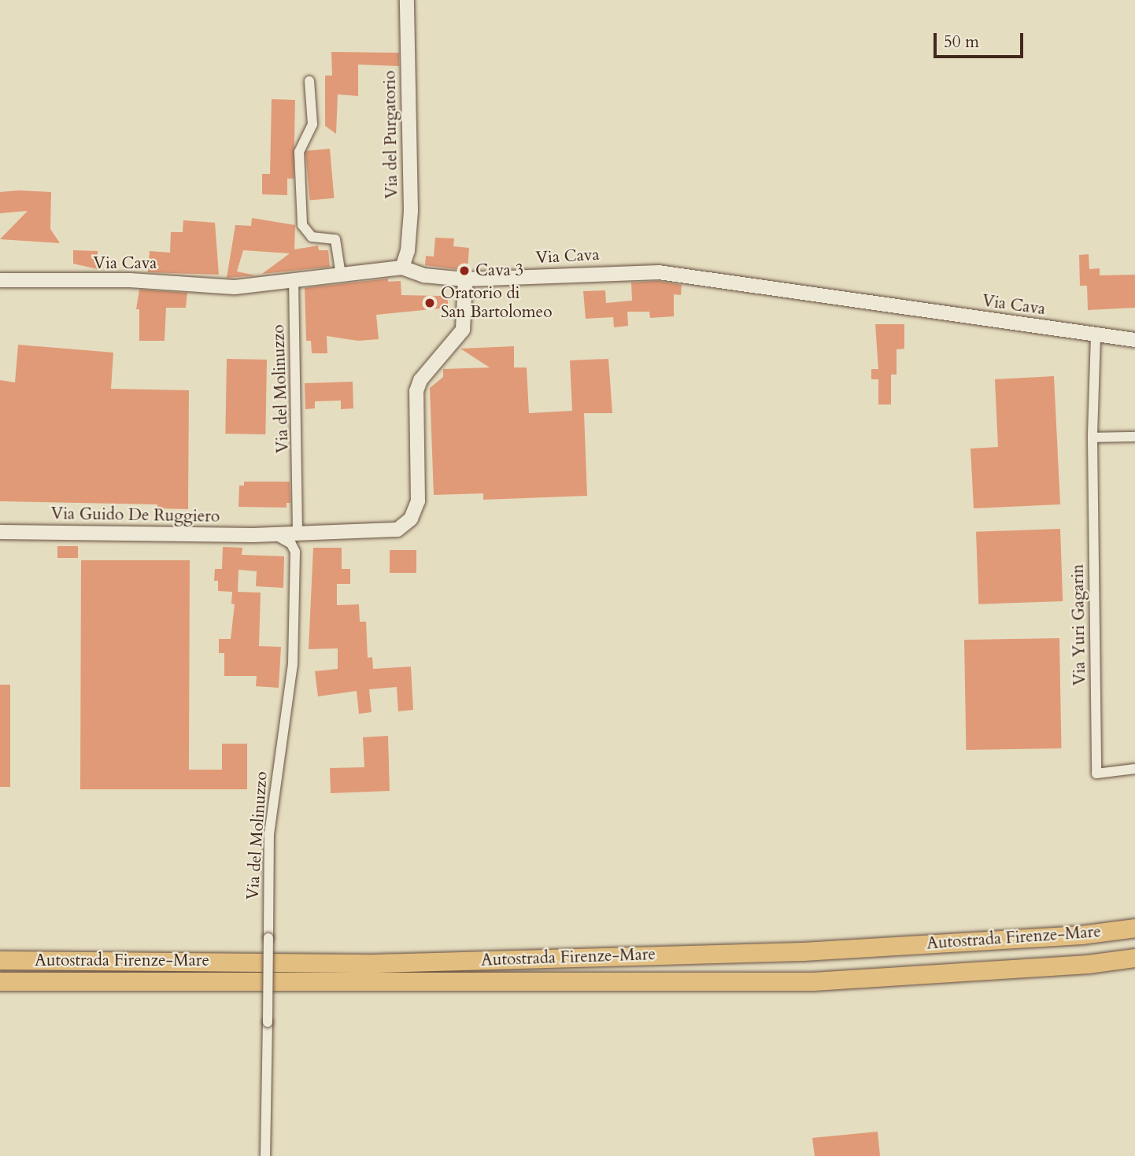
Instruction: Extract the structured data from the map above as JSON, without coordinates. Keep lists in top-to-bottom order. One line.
{"streets":{"highway":["Autostrada Firenze-Mare"],"street":["Via del Purgatorio","Via Cava","Via del Molinuzzo","Via Guido De Ruggiero","Via Yuri Gagarin"]},"crossings":[["Via del Purgatorio","Via Cava"],["Via Cava","Via del Molinuzzo"],["Via Cava","Via Guido De Ruggiero"],["Via Cava","Via Yuri Gagarin"],["Via del Molinuzzo","Via Guido De Ruggiero"]],"places":["Cava 3","Oratorio di San Bartolomeo"],"scale_bar":"50 m"}
